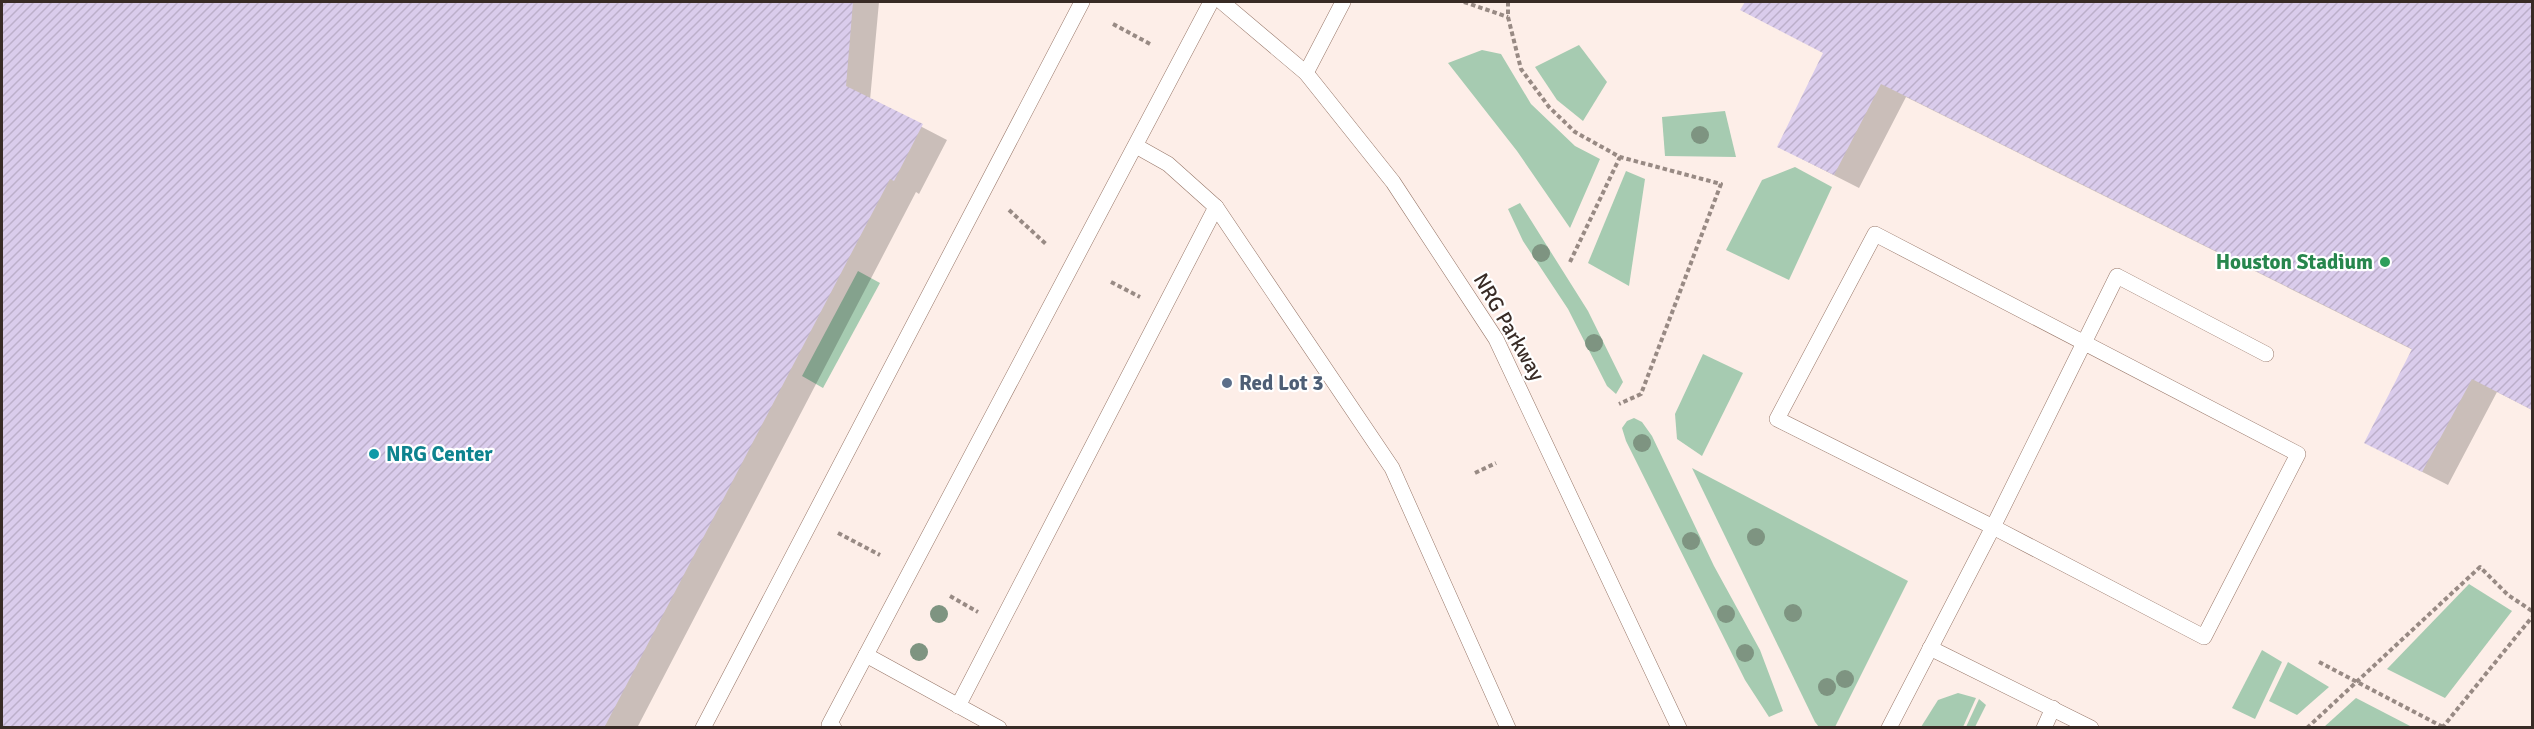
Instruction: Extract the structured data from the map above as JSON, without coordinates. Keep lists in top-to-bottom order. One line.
{"streets":{"lane":["NRG Parkway"]},"places":["Houston Stadium","Red Lot 3","NRG Center"]}
